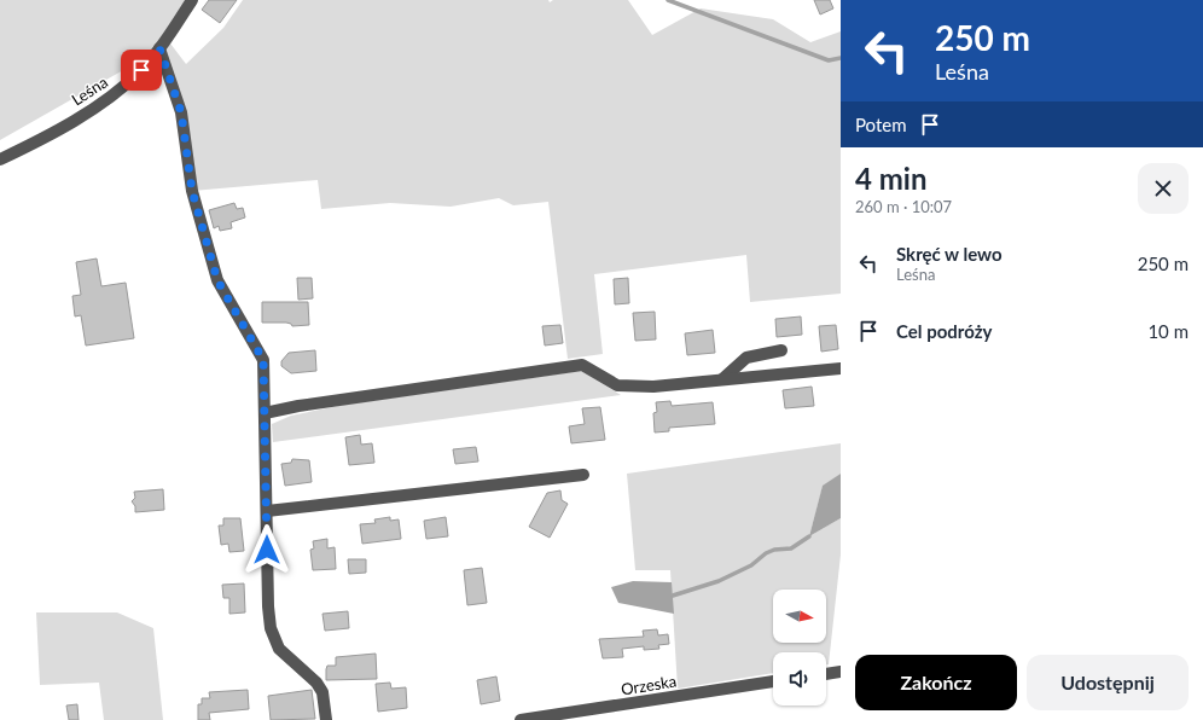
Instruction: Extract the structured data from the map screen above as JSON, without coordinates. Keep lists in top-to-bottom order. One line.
{"streets":{"street":["Leśna","Orzeska"]},"north":"right","page":{"turn":["250 m","Leśna"],"then":"Potem","heading":["4 min","260 m · 10:07"],"list":[{"name":"Skręć w lewo","note":"Leśna","value":"250 m"},{"name":"Cel podróży","value":"10 m"}],"buttons":["Zakończ","Udostępnij"]}}
